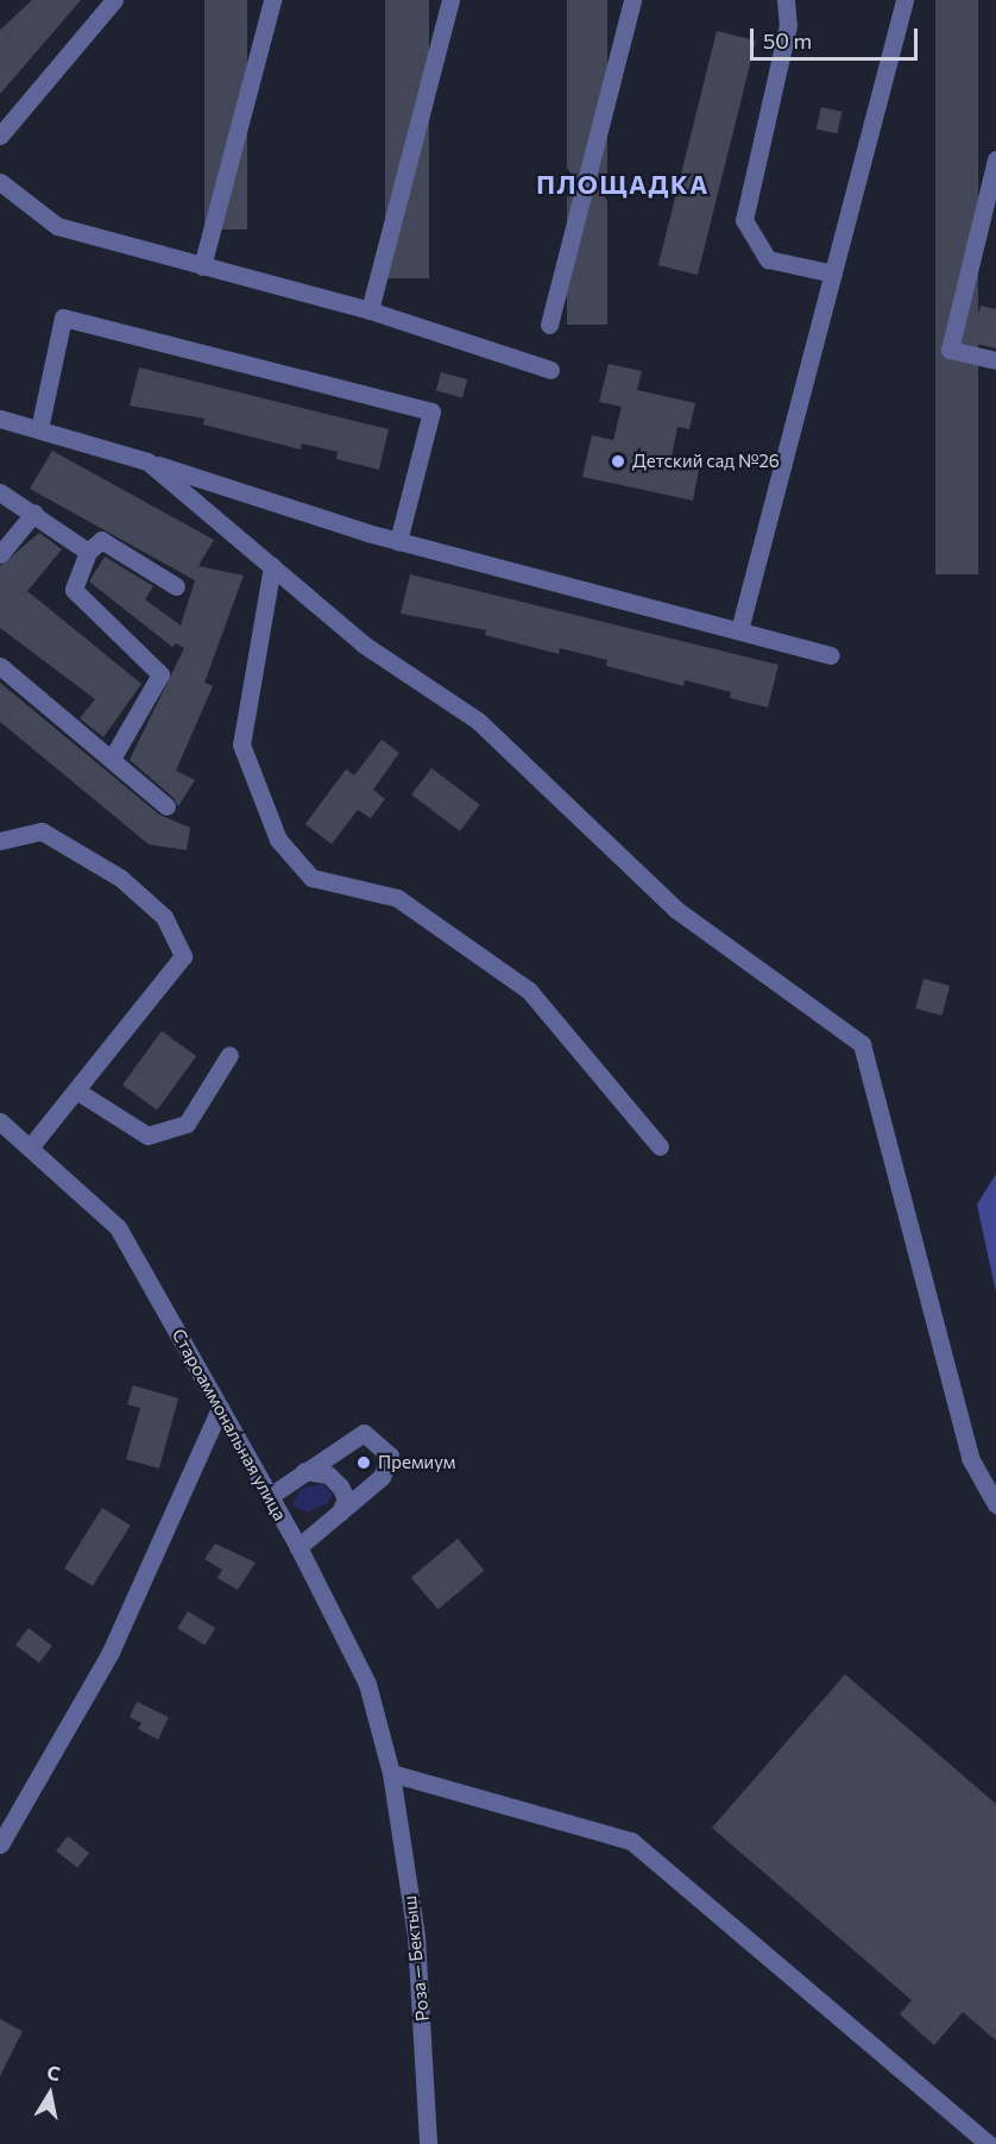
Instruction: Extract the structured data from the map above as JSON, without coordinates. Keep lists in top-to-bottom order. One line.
{"streets":{"street":["Староаммональная улица","Роза — Бектыш"]},"crossings":[["Староаммональная улица","Роза — Бектыш"]],"districts":["ПЛОЩАДКА"],"places":["Детский сад №26","Премиум"],"scale_bar":"50 m","north":"top"}
